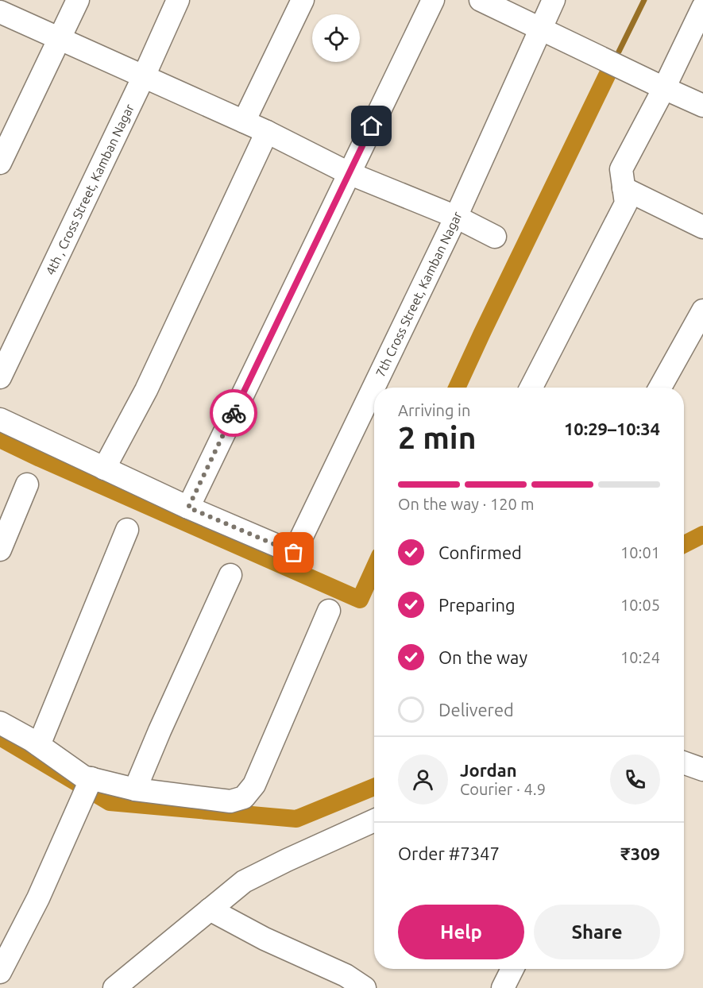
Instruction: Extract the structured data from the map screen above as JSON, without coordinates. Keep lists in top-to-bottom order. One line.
{"streets":{"street":["4th , Cross Street, Kamban Nagar","7th Cross Street, Kamban Nagar"]},"page":{"heading":["2 min","Arriving in","10:29–10:34"],"panel":["Jordan","Courier · 4.9","Order #7347","₹309"],"bar":"On the way · 120 m","list":[["Confirmed","10:01"],["Preparing","10:05"],["On the way","10:24"],"Delivered"],"buttons":["Help","Share"]}}
